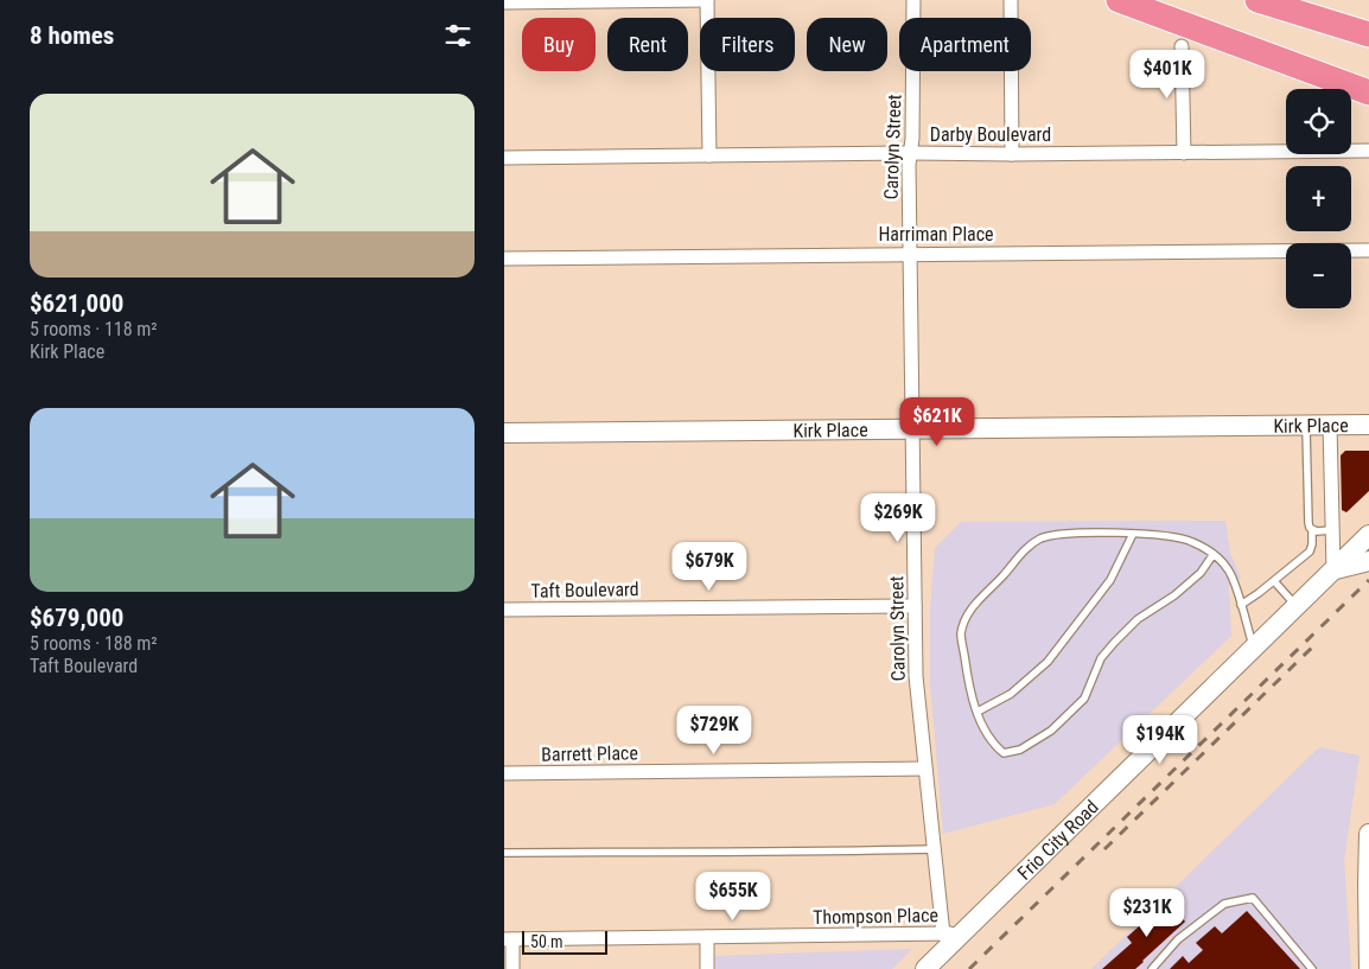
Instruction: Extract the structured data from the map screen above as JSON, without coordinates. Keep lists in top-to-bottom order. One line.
{"streets":{"street":["Darby Boulevard","Carolyn Street","Harriman Place","Kirk Place","Taft Boulevard","Barrett Place","Frio City Road","Thompson Place"]},"crossings":[["Darby Boulevard","Carolyn Street"],["Carolyn Street","Harriman Place"],["Carolyn Street","Kirk Place"],["Carolyn Street","Taft Boulevard"],["Carolyn Street","Barrett Place"],["Carolyn Street","Frio City Road"],["Carolyn Street","Thompson Place"],["Frio City Road","Thompson Place"]],"scale_bar":"50 m","page":{"heading":"8 homes","chip":["Buy","Rent","Filters","New","Apartment"],"price":["$401K","$621K","$269K","$679K","$729K","$194K","$655K","$231K"],"list":[{"name":"$621,000","note":"5 rooms · 118 m² · Kirk Place"},{"name":"$679,000","note":"5 rooms · 188 m² · Taft Boulevard"}],"map_buttons":["+","−"],"scale":"50 m"}}
